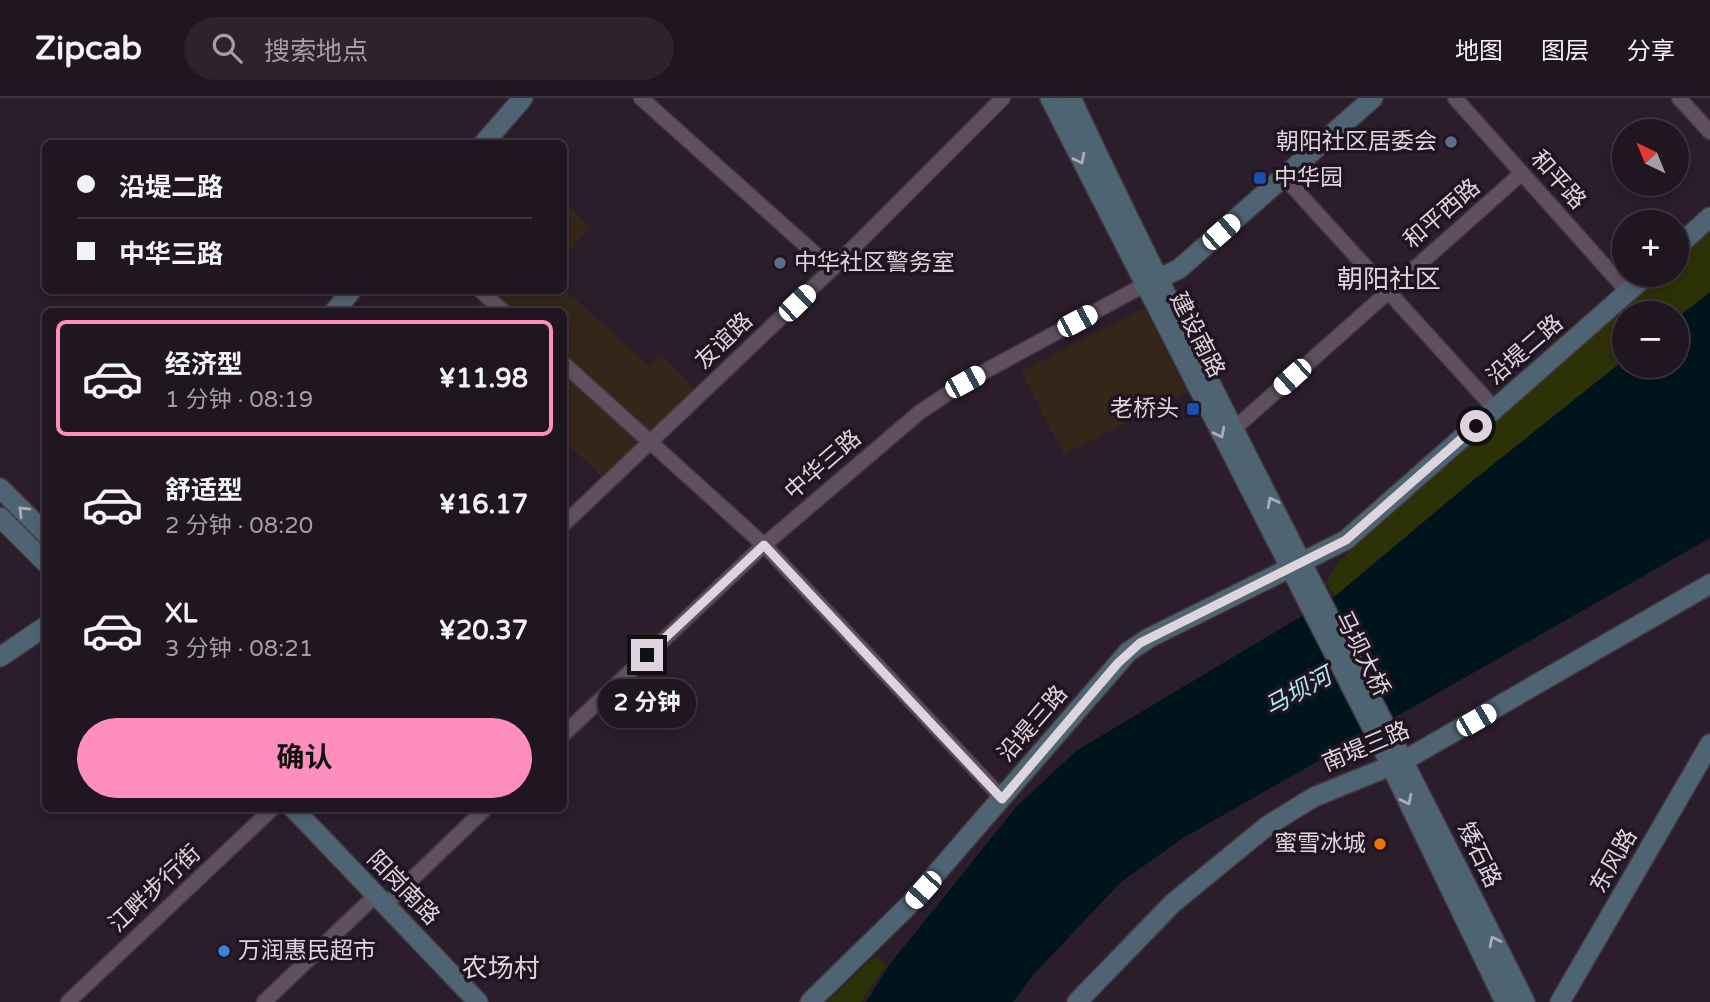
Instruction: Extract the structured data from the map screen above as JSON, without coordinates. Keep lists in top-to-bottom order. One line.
{"streets":{"main road":["建设南路","沿堤二路","马坝大桥","沿堤三路","南堤三路","矮石路","东风路","阳岗南路"],"street":["和平路","和平西路","友谊路","中华三路","江畔步行街"]},"crossings":[["和平路","和平西路"],["和平路","沿堤二路"],["和平西路","建设南路"],["建设南路","沿堤二路"],["建设南路","中华三路"],["建设南路","马坝大桥"],["建设南路","沿堤三路"],["沿堤二路","沿堤三路"],["马坝大桥","矮石路"],["南堤三路","矮石路"]],"districts":["朝阳社区","农场村"],"water":["马坝河"],"places":{"other":["朝阳社区居委会","中华社区警务室","蜜雪冰城","万润惠民超市"],"transit":["中华园","老桥头"]},"north":"top left","page":{"header":"Zipcab","search":"搜索地点","nav":["地图","图层","分享"],"map_buttons":["+","−"],"banner":["沿堤二路","中华三路"],"list":[{"name":"经济型","note":"1 分钟 · 08:19","value":"¥11.98"},{"name":"舒适型","note":"2 分钟 · 08:20","value":"¥16.17"},{"name":"XL","note":"3 分钟 · 08:21","value":"¥20.37"}],"bubble":"2 分钟","buttons":"确认"}}
